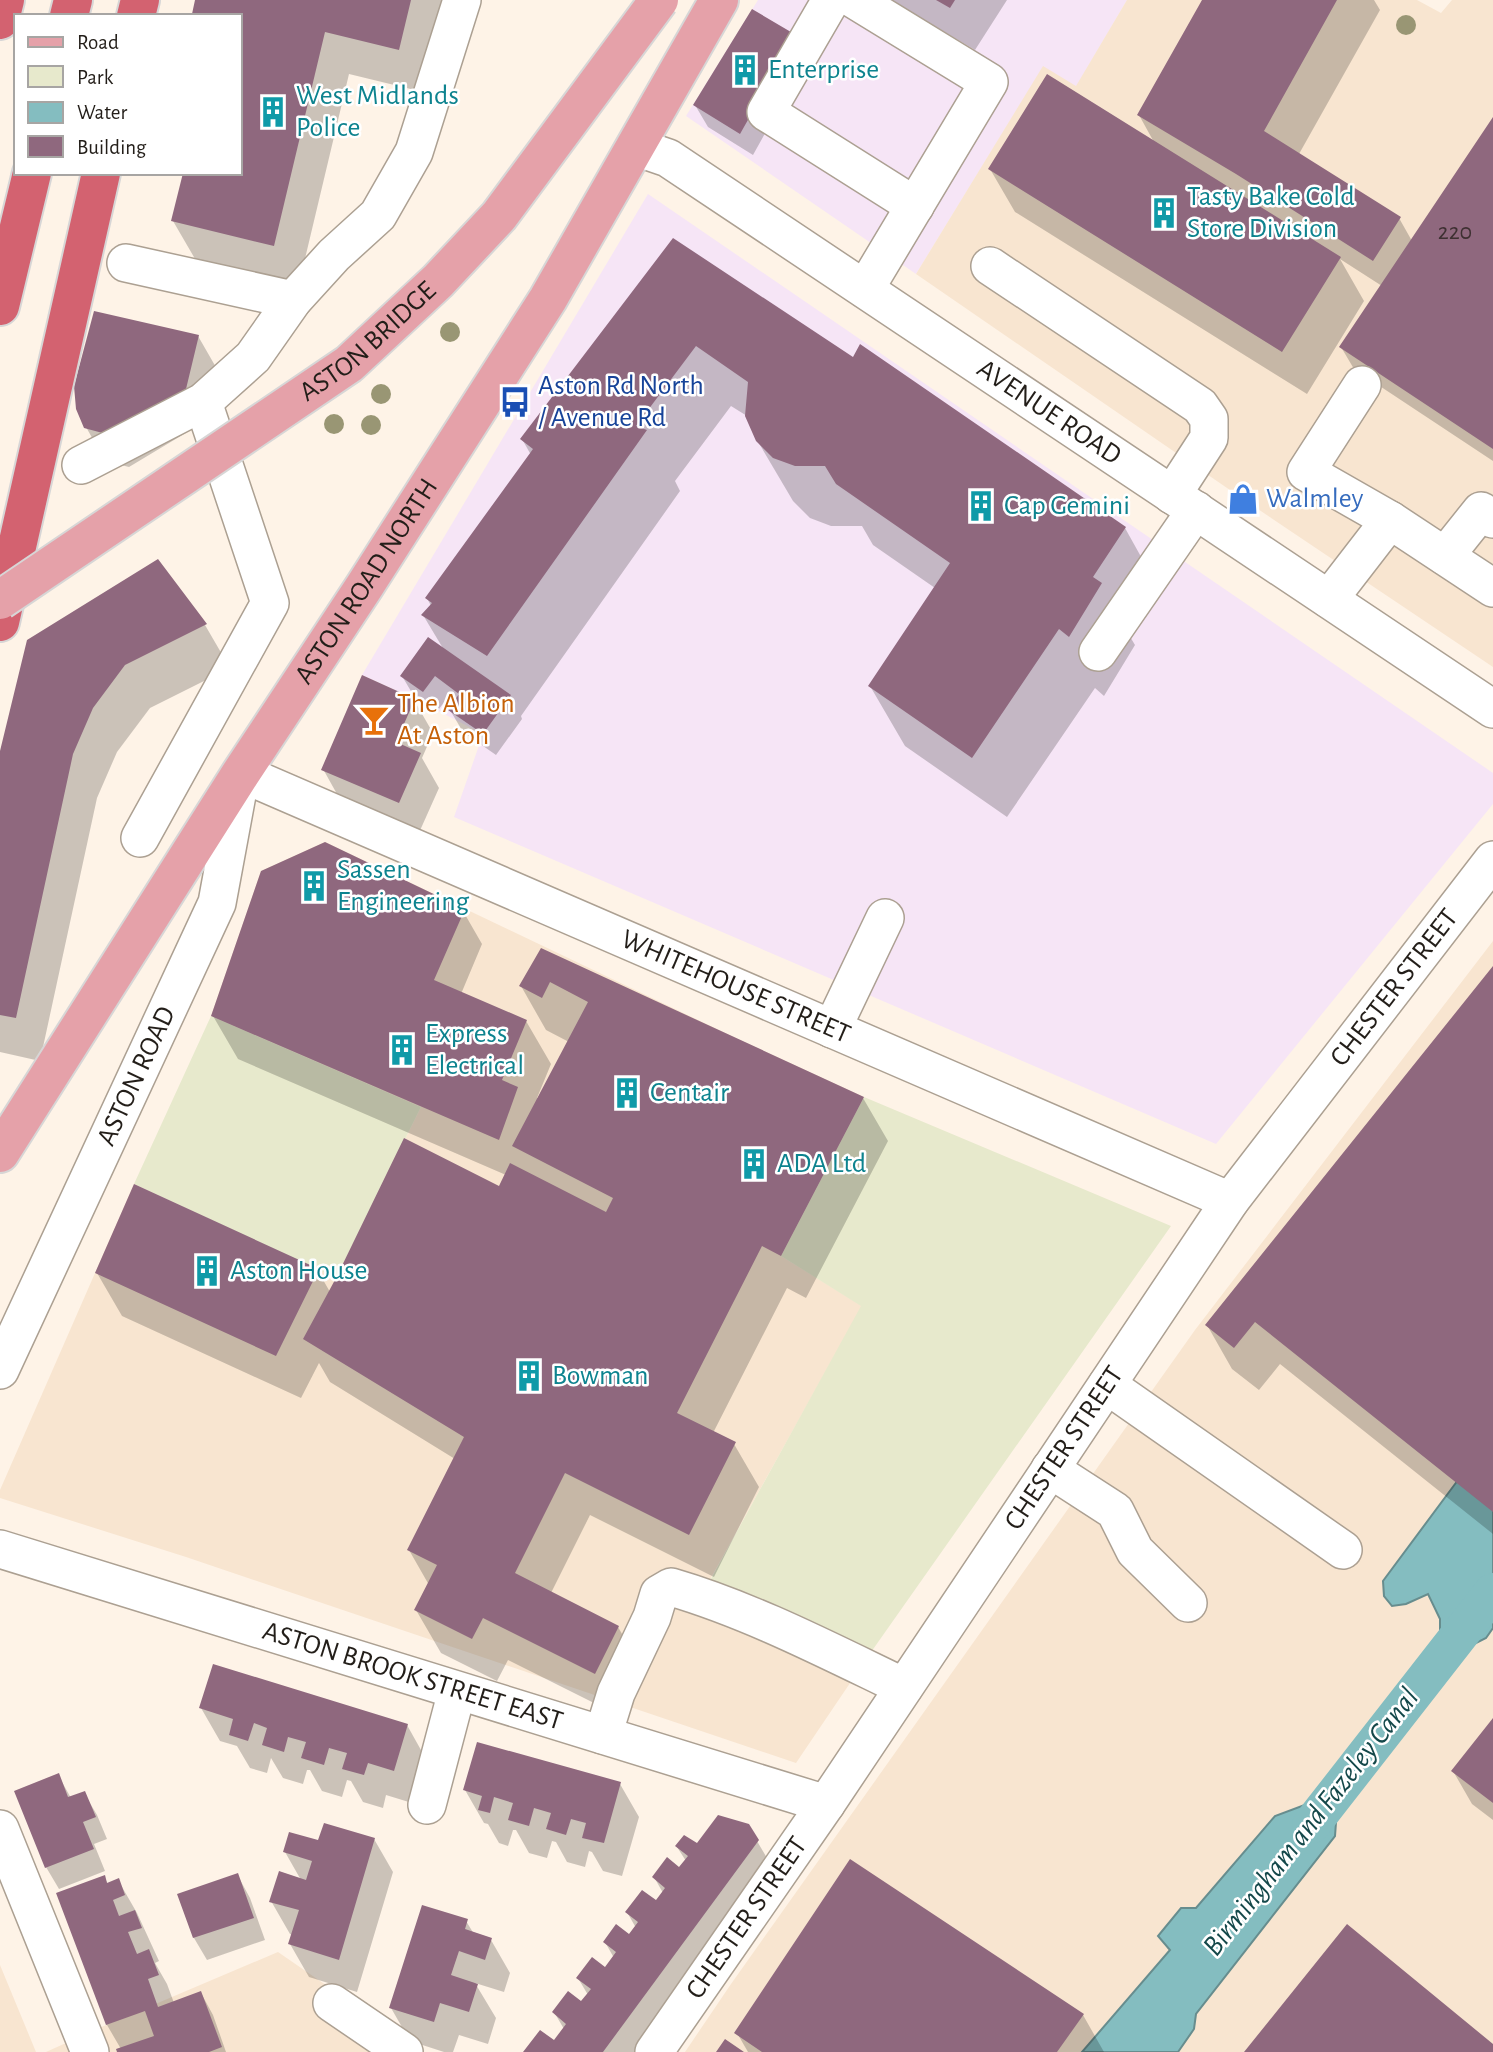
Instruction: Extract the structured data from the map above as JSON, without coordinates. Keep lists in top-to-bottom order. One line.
{"streets":{"main road":["ASTON BRIDGE","ASTON ROAD NORTH"],"street":["AVENUE ROAD","WHITEHOUSE STREET","CHESTER STREET","ASTON ROAD","ASTON BROOK STREET EAST"]},"crossings":[["AVENUE ROAD","ASTON ROAD NORTH"],["ASTON ROAD NORTH","WHITEHOUSE STREET"],["ASTON ROAD NORTH","ASTON ROAD"],["WHITEHOUSE STREET","CHESTER STREET"],["WHITEHOUSE STREET","ASTON ROAD"],["CHESTER STREET","ASTON BROOK STREET EAST"]],"water":["Birmingham and Fazeley Canal"],"places":{"building":["Enterprise","West Midlands Police","Tasty Bake Cold Store Division","Cap Gemini","Sassen Engineering","Express Electrical","Centair","ADA Ltd","Aston House","Bowman"],"bus stop":["Aston Rd North / Avenue Rd"],"shop":["Walmley"],"bar":["The Albion At Aston"]},"house_numbers":["220"],"legend":["Road","Park","Water","Building"]}
